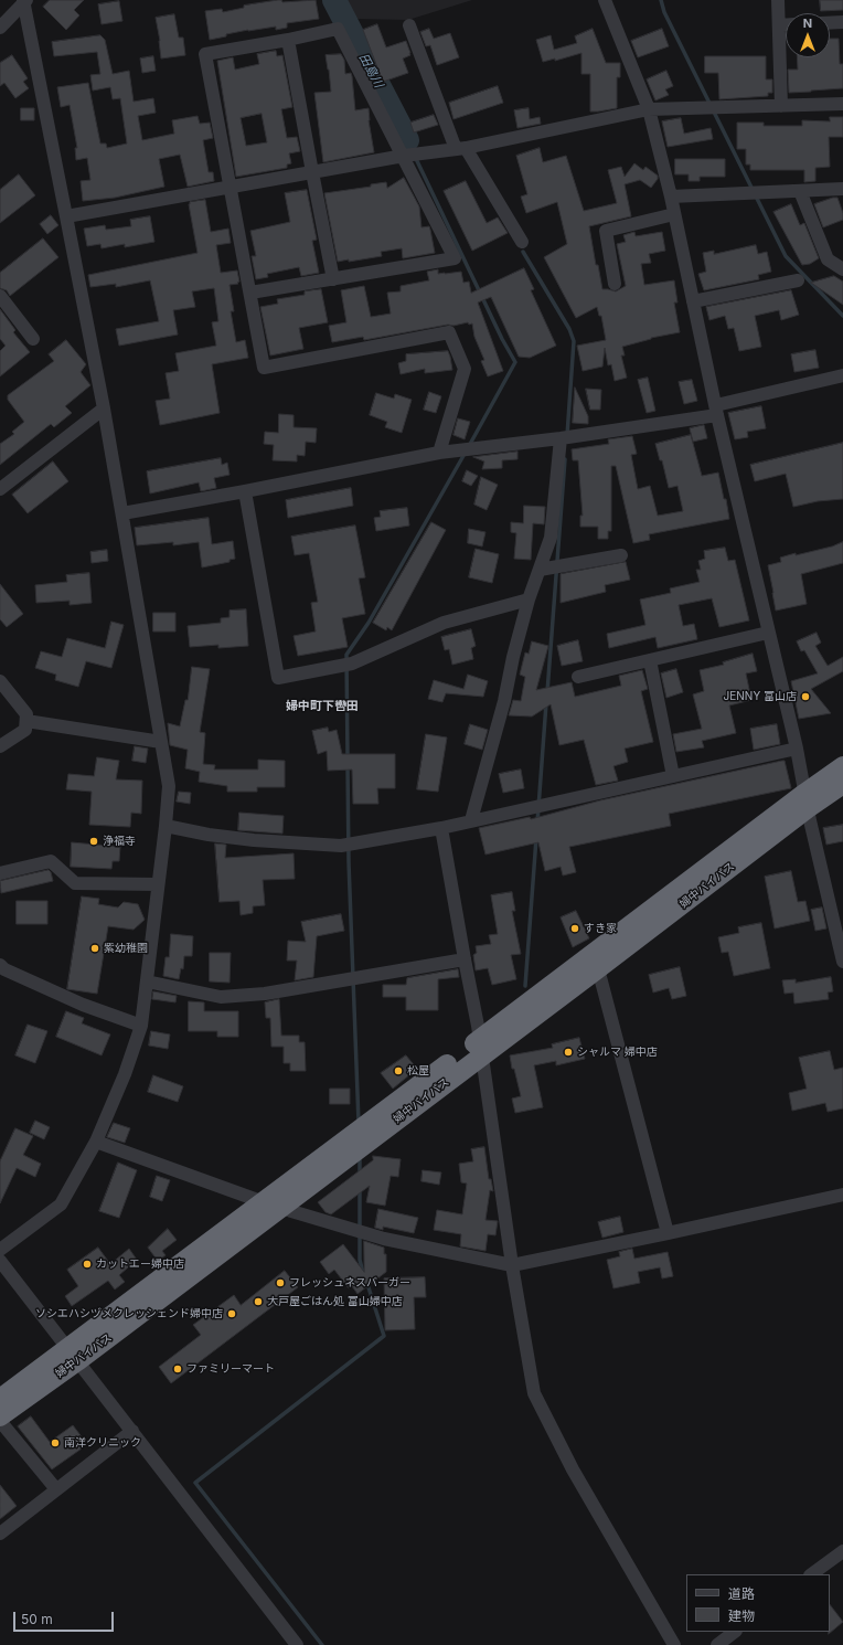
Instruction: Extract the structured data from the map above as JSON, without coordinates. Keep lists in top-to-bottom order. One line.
{"streets":{"highway":["婦中バイパス"]},"districts":["婦中町下轡田"],"water":["田島川"],"places":["JENNY 富山店","浄福寺","すき家","紫幼稚園","シャルマ 婦中店","松屋","カットエー婦中店","フレッシュネスバーガー","大戸屋ごはん処 富山婦中店","ソシエハシヅメクレッシェンド婦中店","ファミリーマート","南洋クリニック"],"legend":["道路","建物"],"scale_bar":"50 m","north":"top"}
